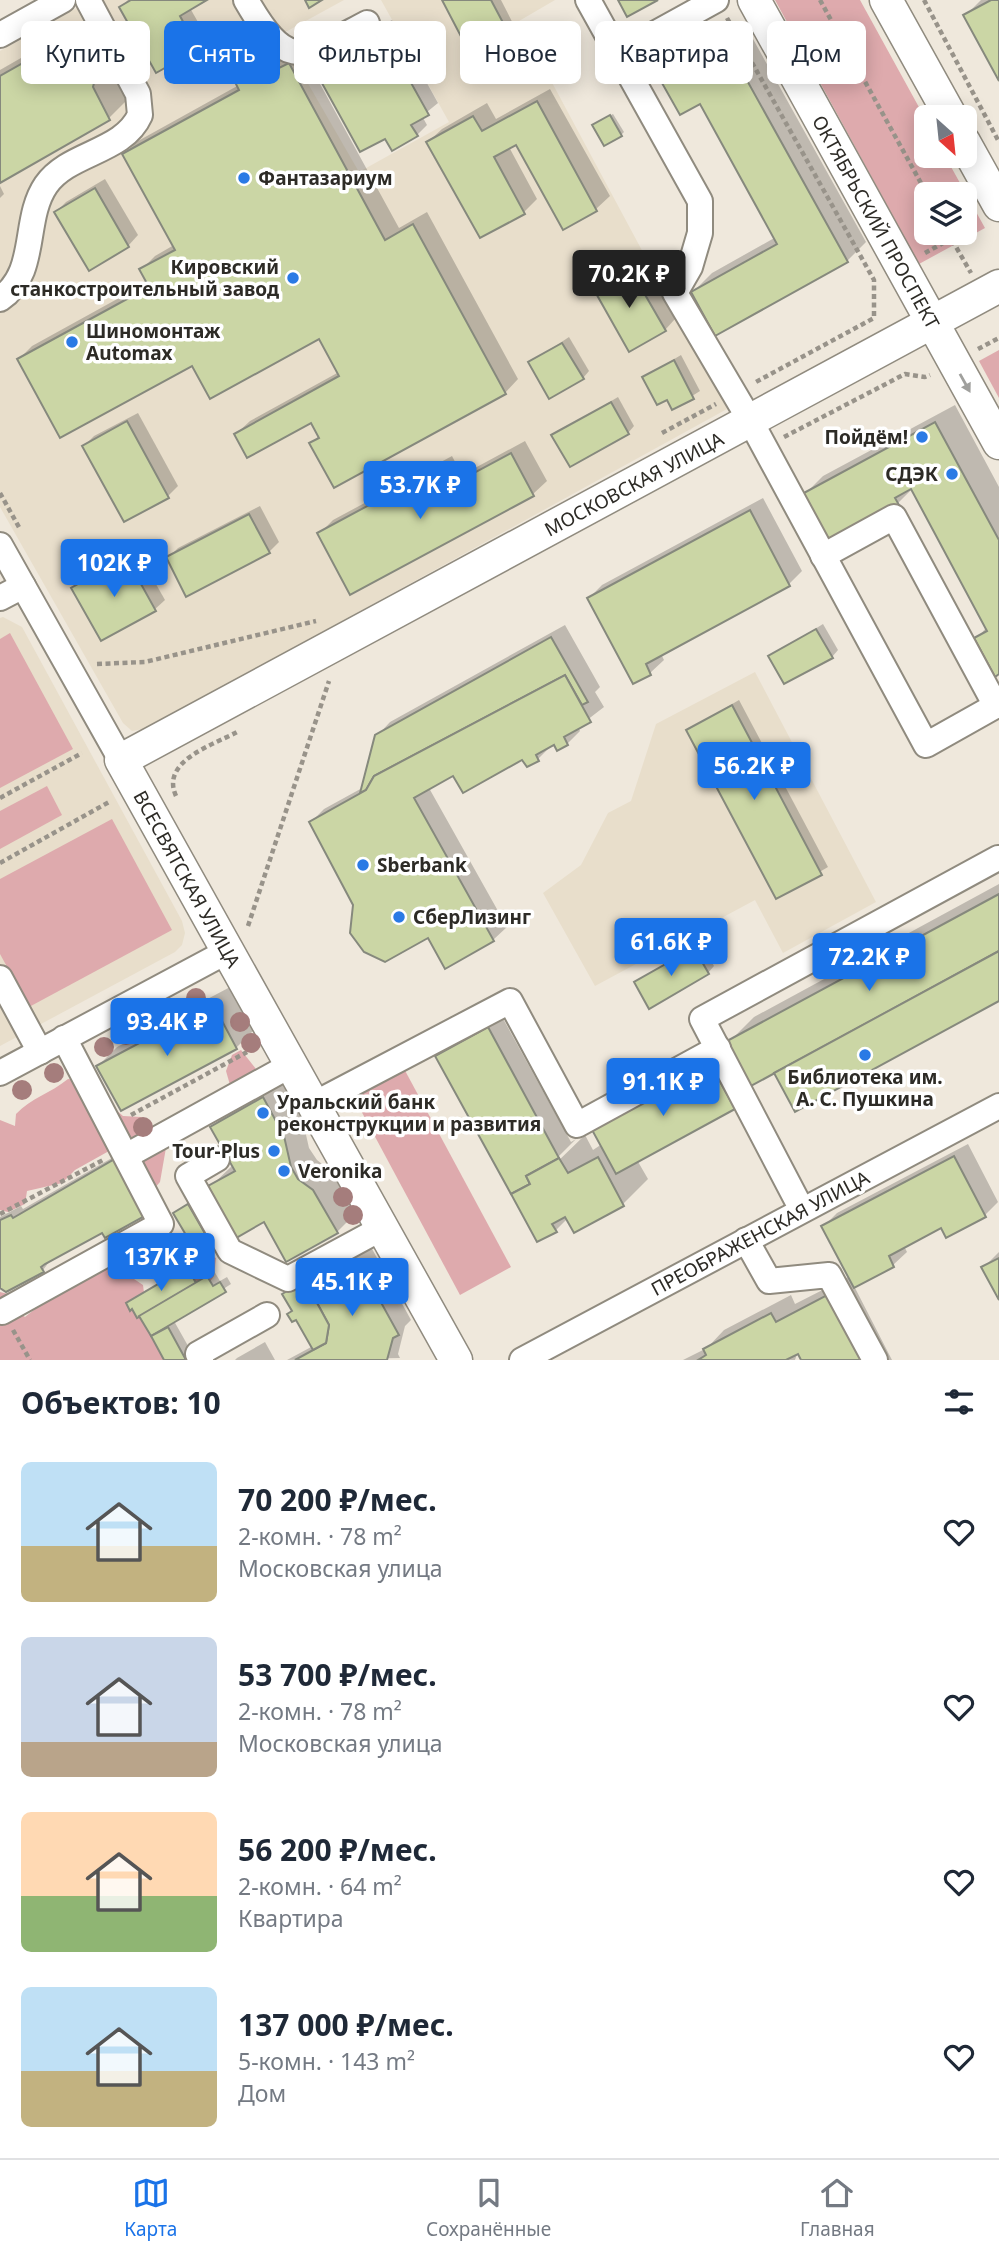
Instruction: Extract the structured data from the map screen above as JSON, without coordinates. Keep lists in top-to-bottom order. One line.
{"streets":{"main road":["ОКТЯБРЬСКИЙ ПРОСПЕКТ","МОСКОВСКАЯ УЛИЦА","ВСЕСВЯТСКАЯ УЛИЦА"],"street":["ПРЕОБРАЖЕНСКАЯ УЛИЦА"]},"crossings":[["ОКТЯБРЬСКИЙ ПРОСПЕКТ","МОСКОВСКАЯ УЛИЦА"],["МОСКОВСКАЯ УЛИЦА","ВСЕСВЯТСКАЯ УЛИЦА"]],"places":["Фантазариум","Кировский станкостроительный завод","Шиномонтаж Automax","Пойдём!","СДЭК","Sberbank","СберЛизинг","Библиотека им. А. С. Пушкина","Уральский банк реконструкции и развития","Tour-Plus","Veronika"],"north":"bottom right","page":{"chip":["Купить","Снять","Фильтры","Новое","Квартира","Дом"],"price":["70.2K ₽","53.7K ₽","102K ₽","56.2K ₽","61.6K ₽","72.2K ₽","93.4K ₽","91.1K ₽","137K ₽","45.1K ₽"],"heading":"Объектов: 10","list":[{"name":"70 200 ₽/мес.","note":"2-комн. · 78 m² · Московская улица"},{"name":"53 700 ₽/мес.","note":"2-комн. · 78 m² · Московская улица"},{"name":"56 200 ₽/мес.","note":"2-комн. · 64 m² · Квартира"},{"name":"137 000 ₽/мес.","note":"5-комн. · 143 m² · Дом"}],"tabs":["Карта","Сохранённые","Главная"]}}
